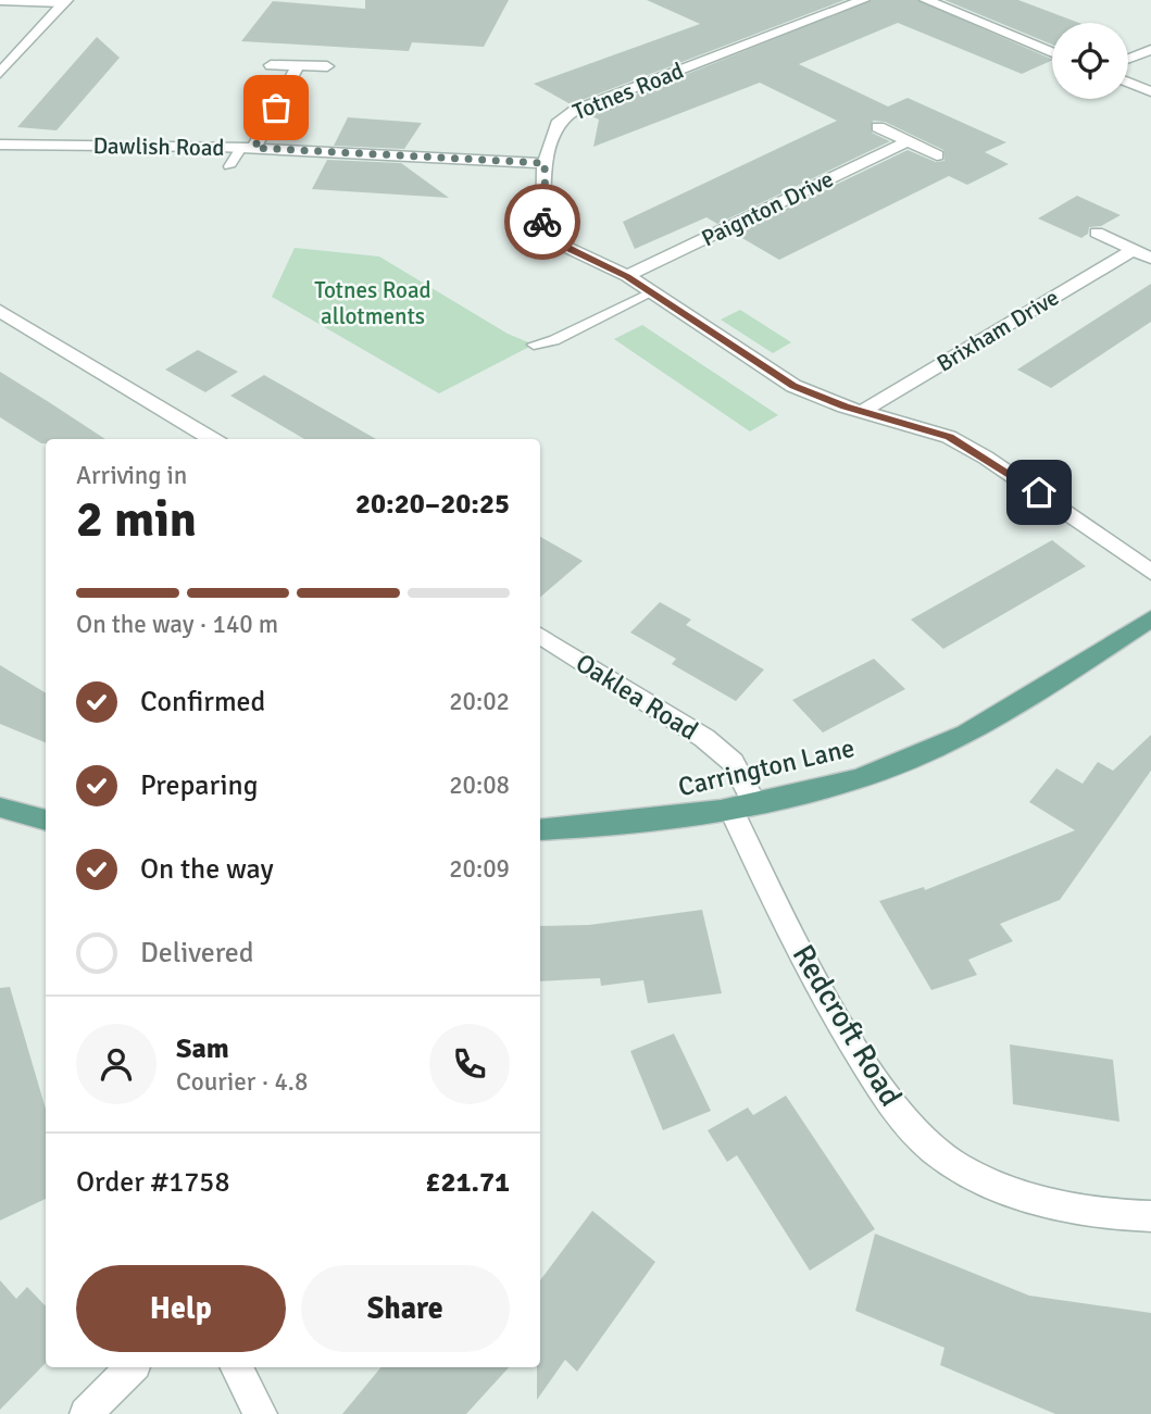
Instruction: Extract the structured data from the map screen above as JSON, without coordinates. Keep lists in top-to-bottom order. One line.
{"streets":{"main road":["Carrington Lane"],"street":["Totnes Road","Dawlish Road","Paignton Drive","Brixham Drive","Oaklea Road","Redcroft Road"]},"crossings":[["Totnes Road","Dawlish Road"],["Totnes Road","Paignton Drive"],["Totnes Road","Brixham Drive"],["Oaklea Road","Carrington Lane"],["Oaklea Road","Redcroft Road"],["Carrington Lane","Redcroft Road"]],"parks":["Totnes Road allotments"],"page":{"heading":["2 min","Arriving in","20:20–20:25"],"panel":["Sam","Courier · 4.8","Order #1758","£21.71"],"bar":"On the way · 140 m","list":[["Confirmed","20:02"],["Preparing","20:08"],["On the way","20:09"],"Delivered"],"buttons":["Help","Share"]}}
